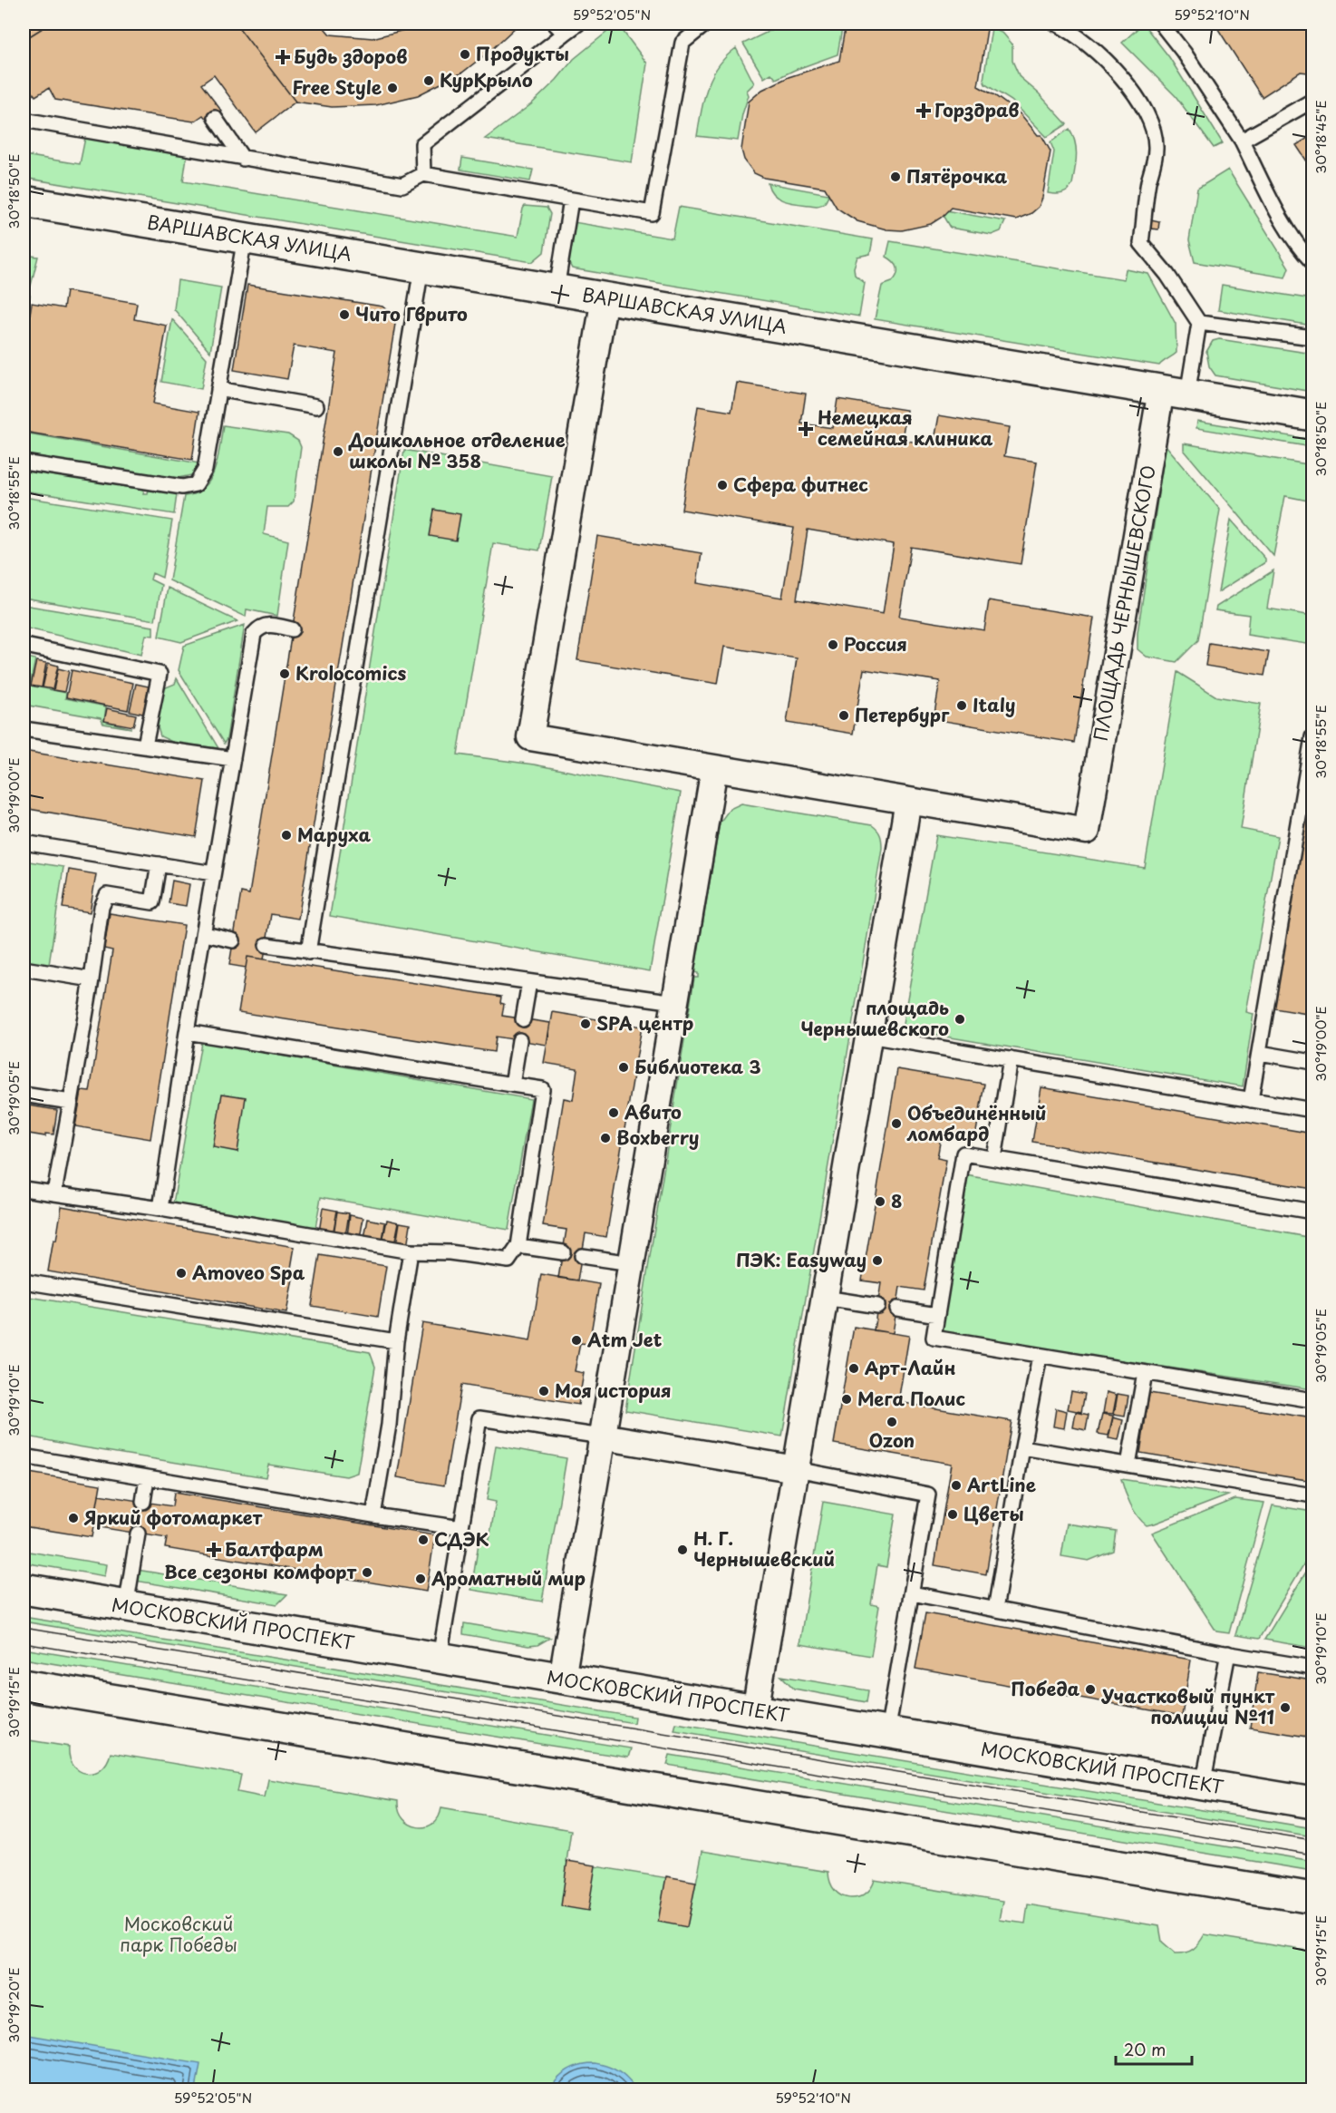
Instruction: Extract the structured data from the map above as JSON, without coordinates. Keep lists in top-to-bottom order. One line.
{"streets":{"main road":["ВАРШАВСКАЯ УЛИЦА","МОСКОВСКИЙ ПРОСПЕКТ"],"street":["ПЛОЩАДЬ ЧЕРНЫШЕВСКОГО"]},"crossings":[["ВАРШАВСКАЯ УЛИЦА","ПЛОЩАДЬ ЧЕРНЫШЕВСКОГО"]],"parks":["Московский парк Победы"],"places":{"other":["Продукты","КурКрыло","Free Style","Пятёрочка","Чито Гврито","Дошкольное отделение школы № 358","Сфера фитнес","Россия","Krolocomics","Italy","Петербург","Маруха","площадь Чернышевского","SPA центр","Библиотека 3","Авито","Объединённый ломбард","Boxberry","8","ПЭК: Easyway","Amoveo Spa","Atm Jet","Арт-Лайн","Моя история","Мега Полис","Ozon","ArtLine","Цветы","Яркий фотомаркет","СДЭК","Н. Г. Чернышевский","Все сезоны комфорт","Ароматный мир","Победа","Участковый пункт полиции №11"],"health":["Будь здоров","Горздрав","Немецкая семейная клиника","Балтфарм"]},"scale_bar":"20 m","coordinates":["59°52'05\"N","59°52'10\"N","30°18'45\"E","30°18'50\"E","30°18'55\"E","30°19'00\"E","30°19'05\"E","30°19'10\"E","30°19'15\"E","30°19'20\"E"]}
